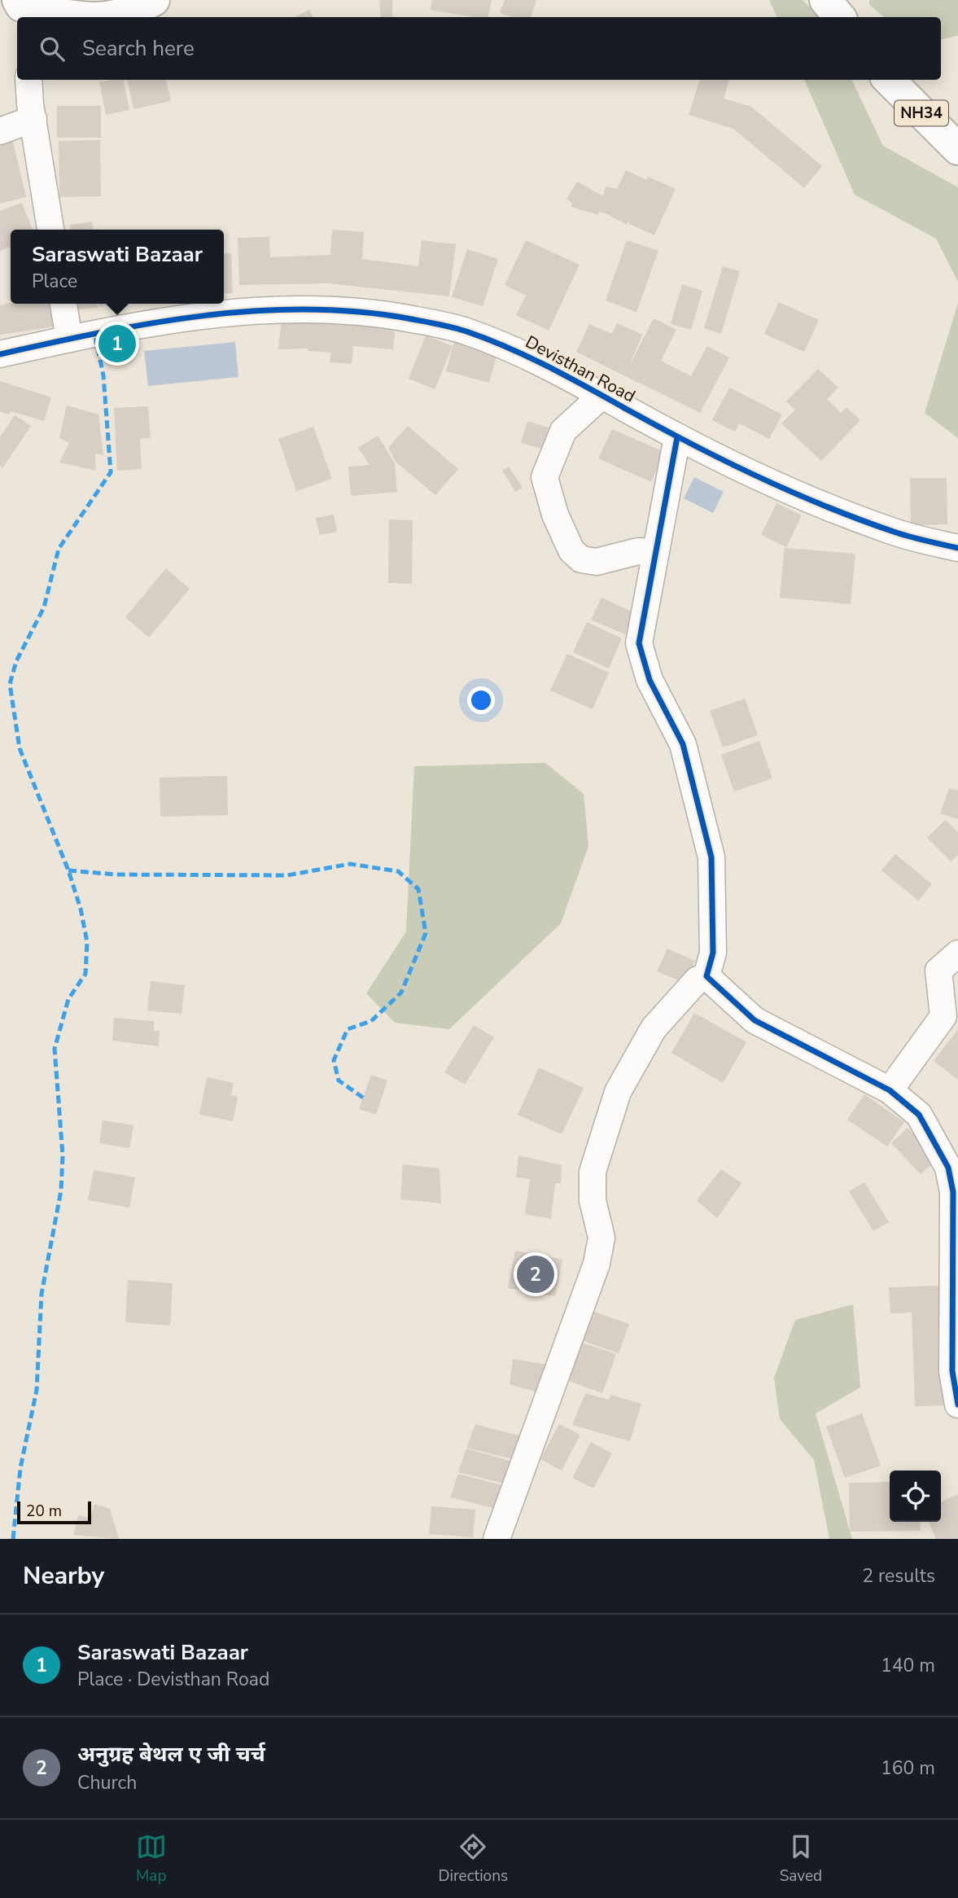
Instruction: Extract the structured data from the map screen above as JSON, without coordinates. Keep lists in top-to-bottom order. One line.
{"streets":{"highway":["NH34"],"street":["Devisthan Road"]},"scale_bar":"20 m","page":{"search":"Search here","popup":["Saraswati Bazaar","Place"],"pins":["1","2"],"scale":"20 m","heading":["Nearby","2 results"],"list":[{"mark":"1","name":"Saraswati Bazaar","note":"Place · Devisthan Road","value":"140 m"},{"mark":"2","name":"अनुग्रह बेथल ए जी चर्च","note":"Church","value":"160 m"}],"nav":["Map","Directions","Saved"]}}
